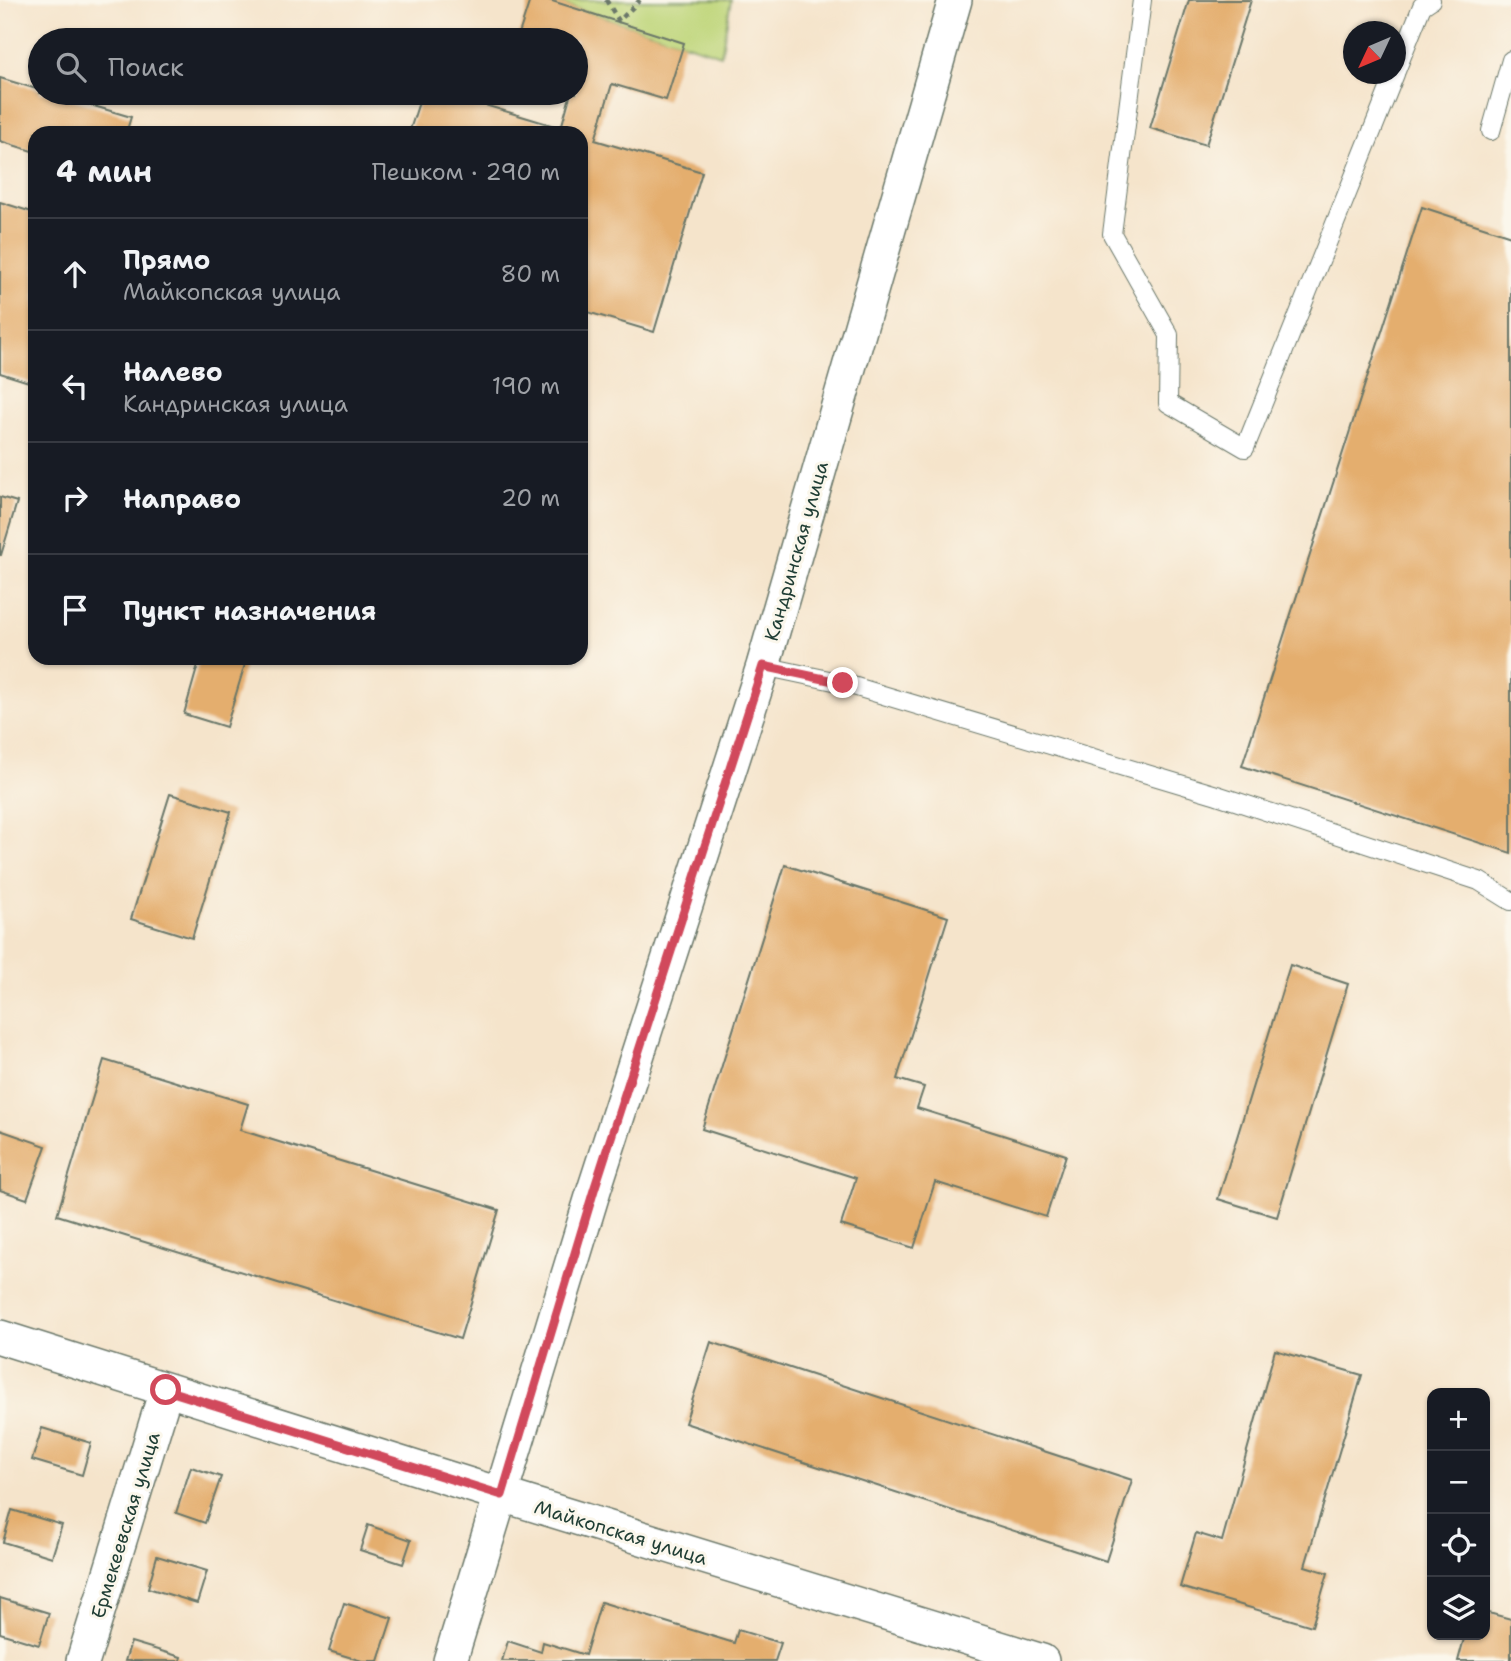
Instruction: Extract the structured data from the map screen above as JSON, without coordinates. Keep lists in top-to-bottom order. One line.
{"streets":{"street":["Кандринская улица","Ермекеевская улица","Майкопская улица"]},"crossings":[["Кандринская улица","Майкопская улица"],["Ермекеевская улица","Майкопская улица"]],"north":"bottom left","page":{"search":"Поиск","heading":["4 мин","Пешком · 290 m"],"list":[["Прямо","Майкопская улица","80 m"],["Налево","Кандринская улица","190 m"],["Направо","20 m"],"Пункт назначения"],"map_buttons":["+","−"]}}
